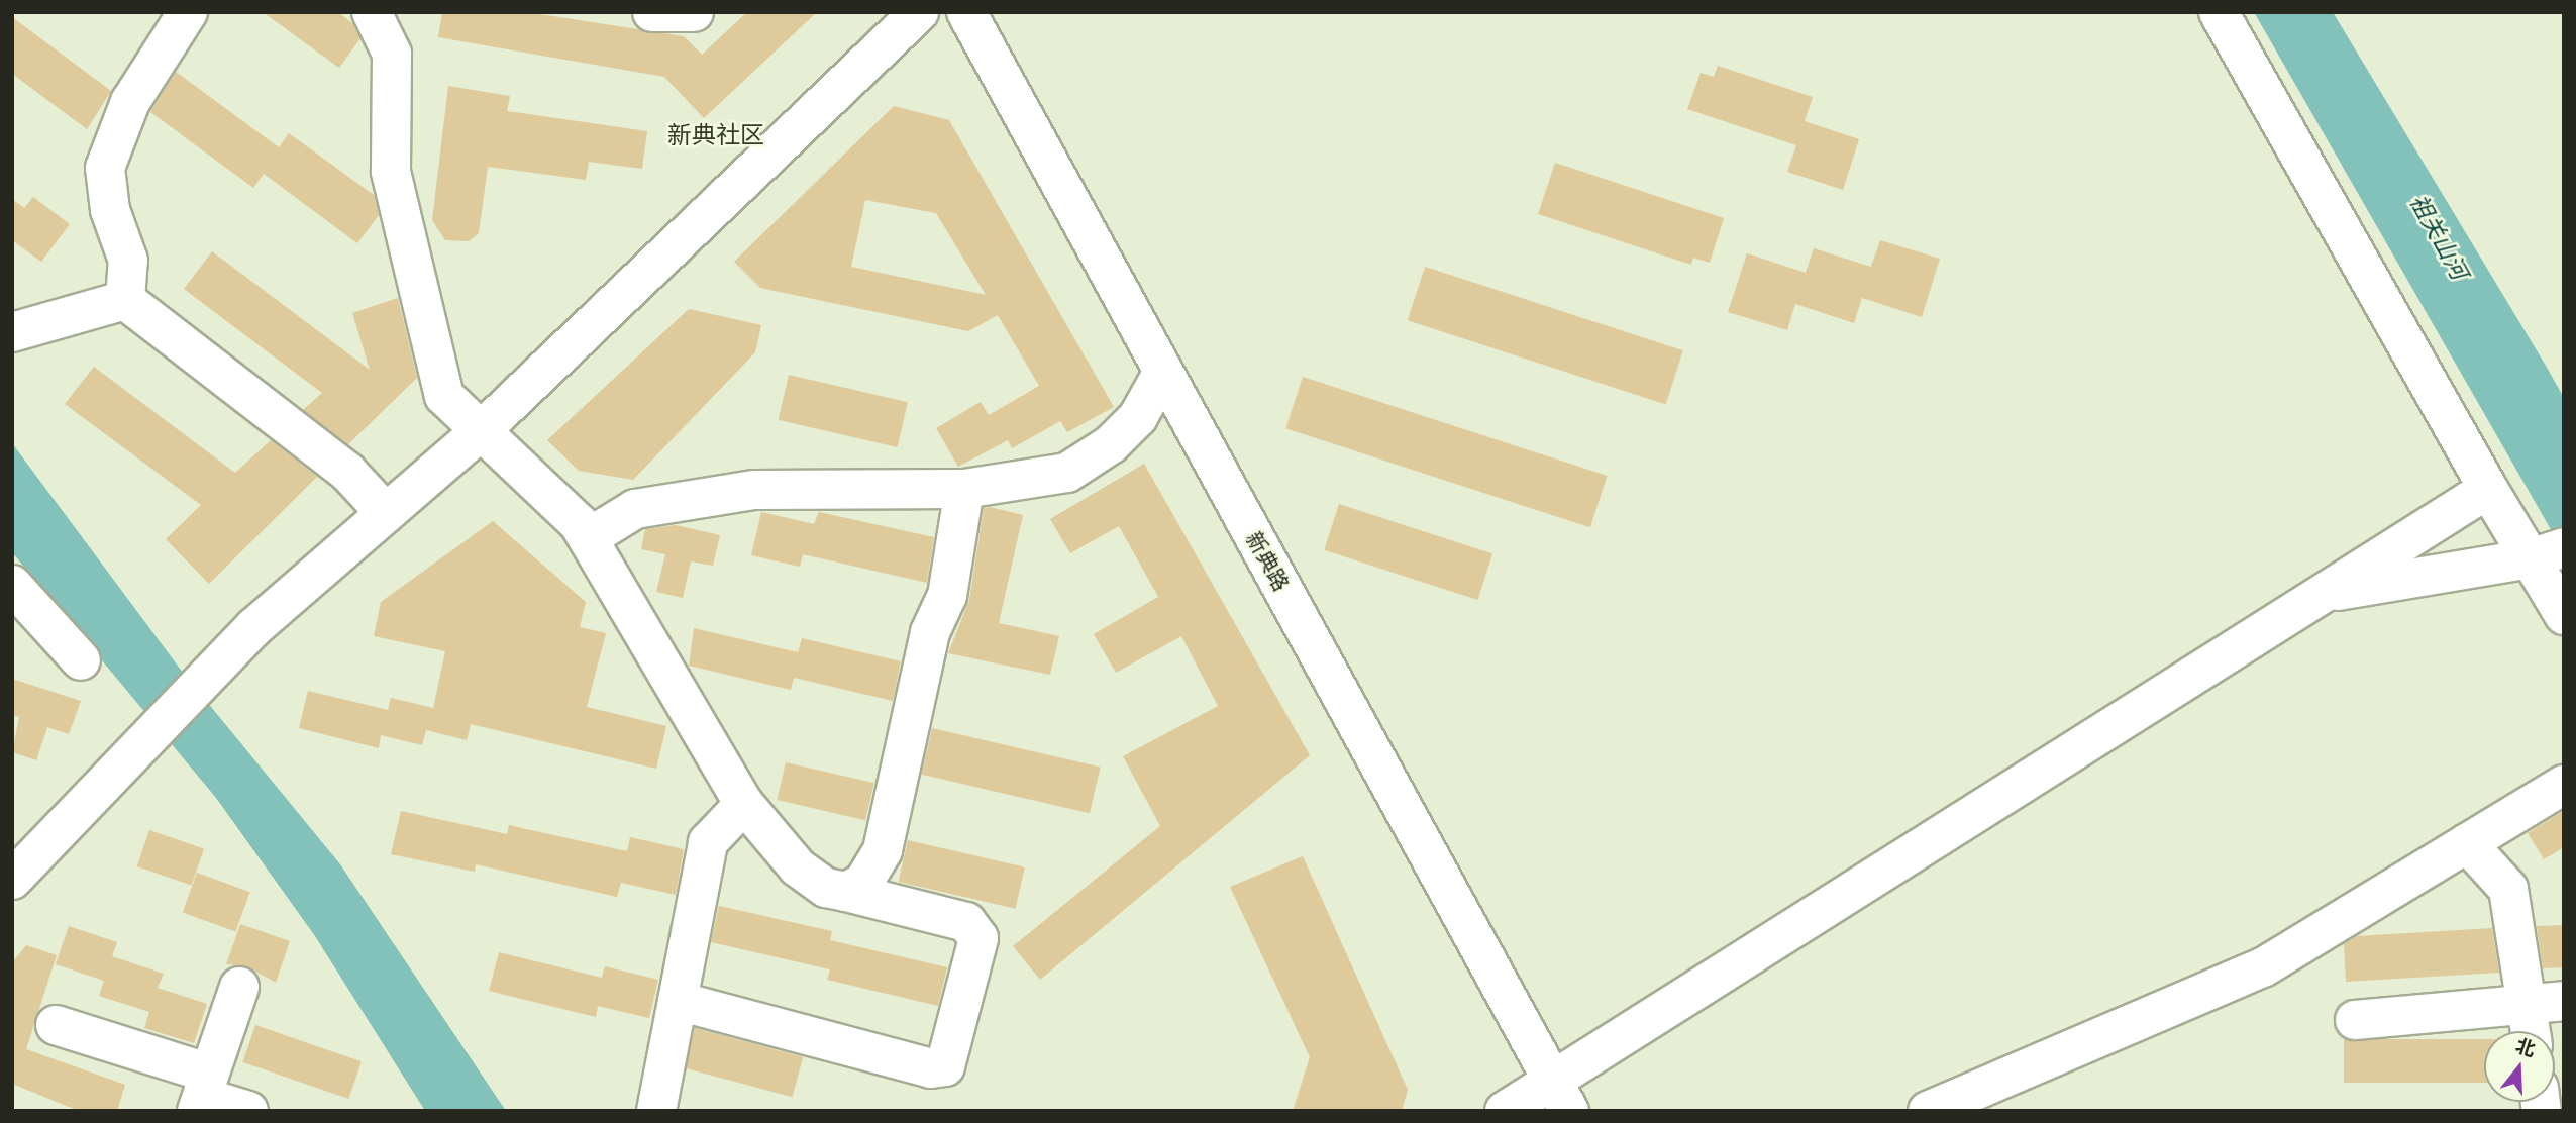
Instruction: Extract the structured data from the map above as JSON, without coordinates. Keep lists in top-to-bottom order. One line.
{"streets":{"street":["新典路"]},"districts":["新典社区"],"water":["祖关山河"],"north":"top"}
